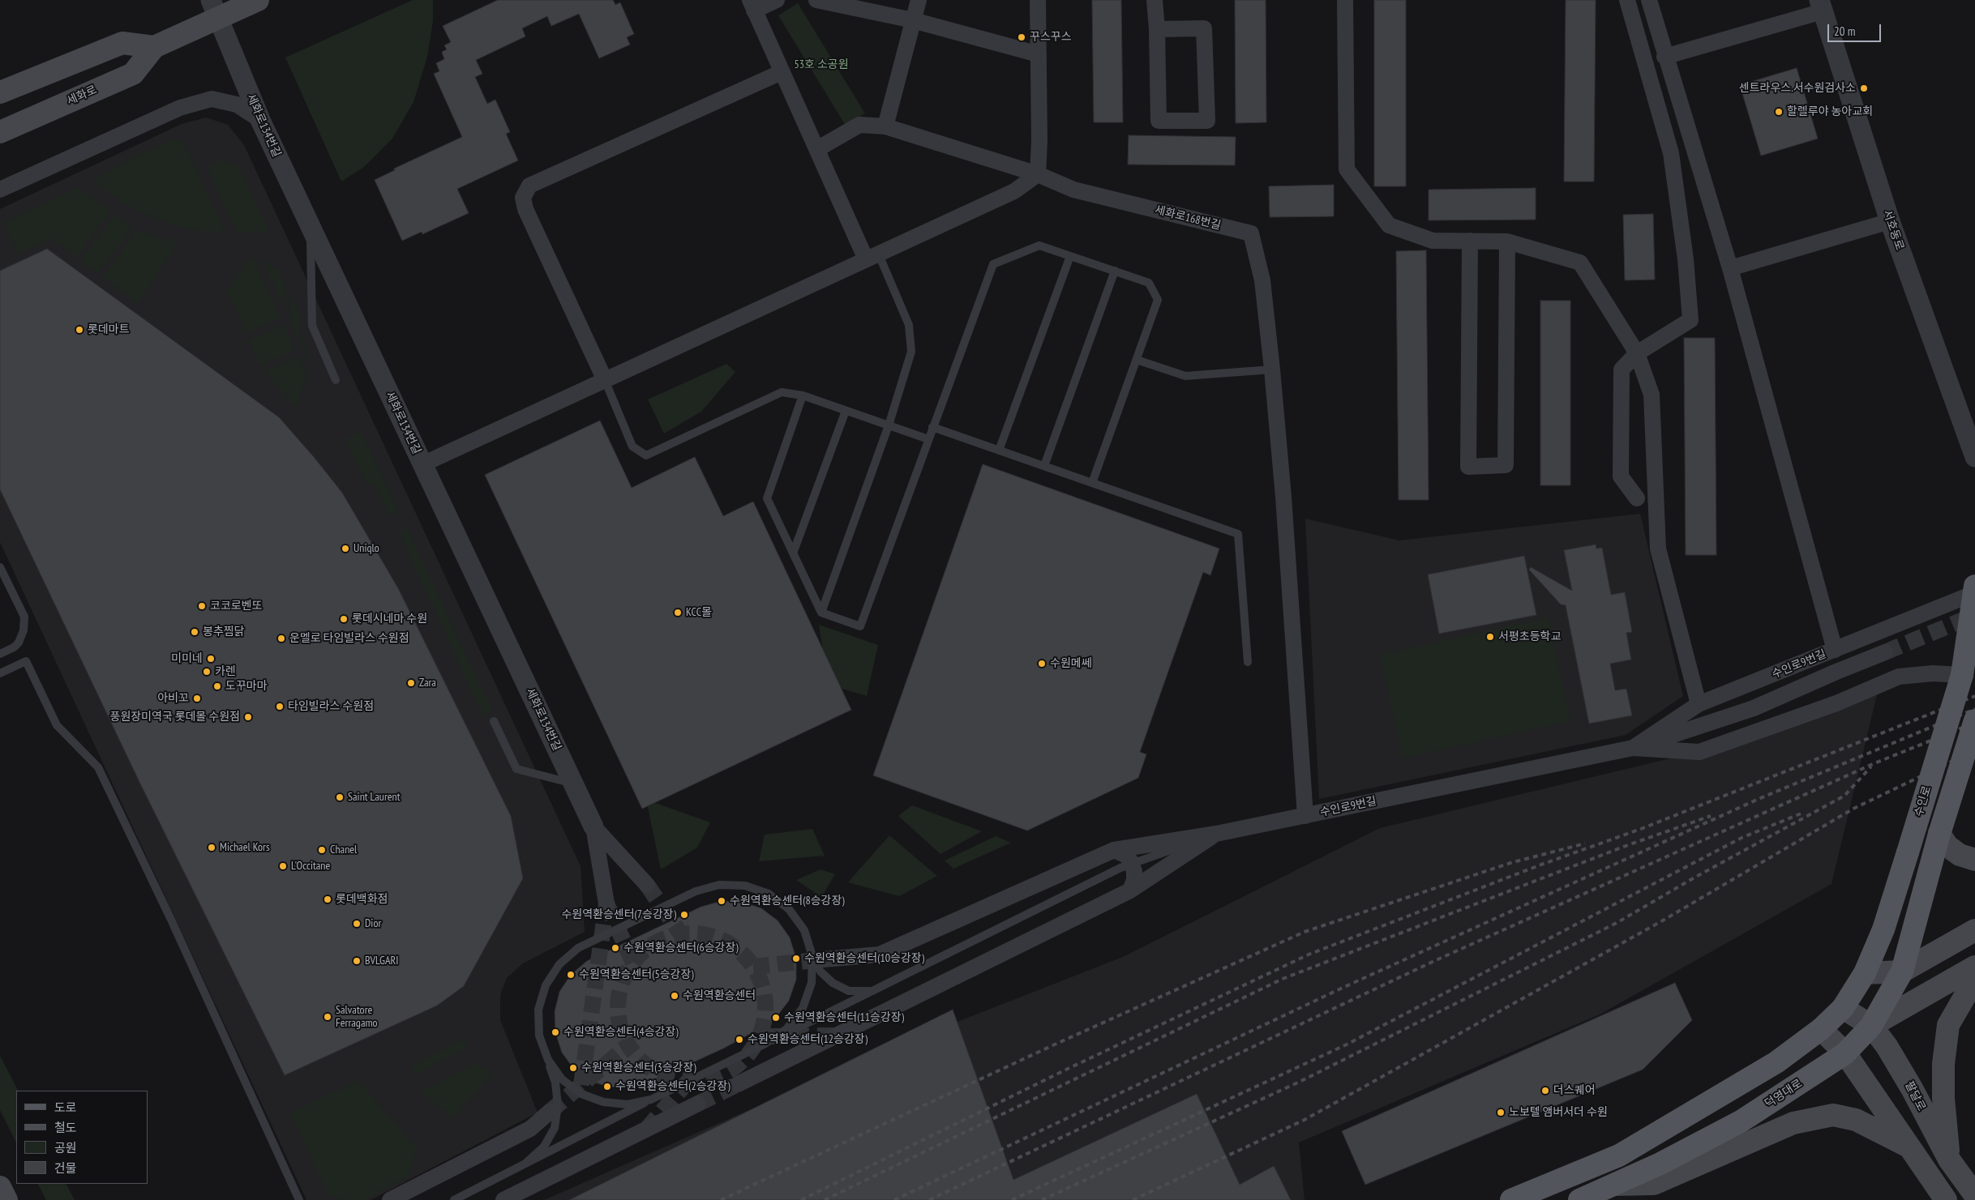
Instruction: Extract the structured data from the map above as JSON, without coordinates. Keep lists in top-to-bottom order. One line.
{"streets":{"main road":["세화로","수인로","덕영대로","팔달로"],"street":["세화로134번길","세화로168번길","서호동로","수인로9번길"]},"crossings":[["세화로","세화로134번길"],["세화로168번길","수인로9번길"],["수인로9번길","수인로"],["수인로","팔달로"],["덕영대로","팔달로"]],"parks":["53호 소공원"],"places":["꾸스꾸스","센트라우스.서수원검사소","할렐루야 농아교회","롯데마트","Uniqlo","코코로벤또","KCC몰","롯데시네마 수원","봉추찜닭","서평초등학교","운멜로 타임빌라스 수원점","미미네","수원메쎄","카렌","Zara","도꾸마마","아비꼬","타임빌라스 수원점","풍원장미역국 롯데몰 수원점","Saint Laurent","Michael Kors","Chanel","L'Occitane","롯데백화점","수원역환승센터(8승강장)","수원역환승센터(7승강장)","Dior","수원역환승센터(6승강장)","수원역환승센터(10승강장)","BVLGARI","수원역환승센터(5승강장)","수원역환승센터","Salvatore Ferragamo","수원역환승센터(11승강장)","수원역환승센터(4승강장)","수원역환승센터(12승강장)","수원역환승센터(3승강장)","수원역환승센터(2승강장)","더스퀘어","노보텔 앰버서더 수원"],"legend":["도로","철도","공원","건물"],"scale_bar":"20 m"}
